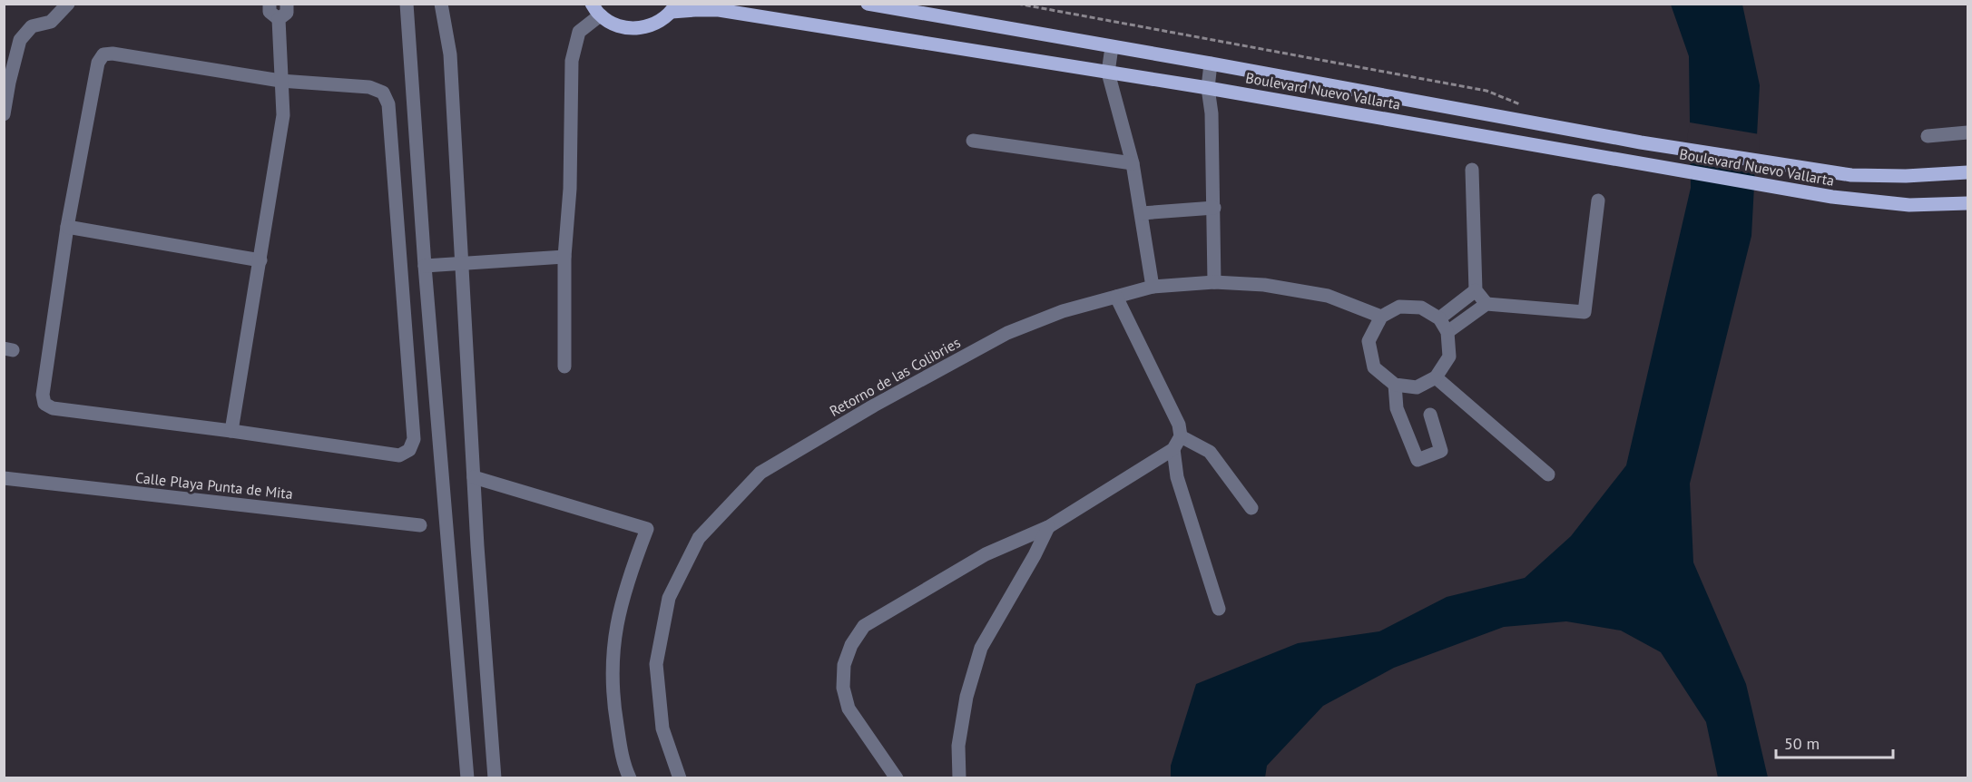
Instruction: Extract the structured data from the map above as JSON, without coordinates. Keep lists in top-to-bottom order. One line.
{"streets":{"main road":["Boulevard Nuevo Vallarta"],"street":["Retorno de las Colibries","Calle Playa Punta de Mita"]},"scale_bar":"50 m"}
